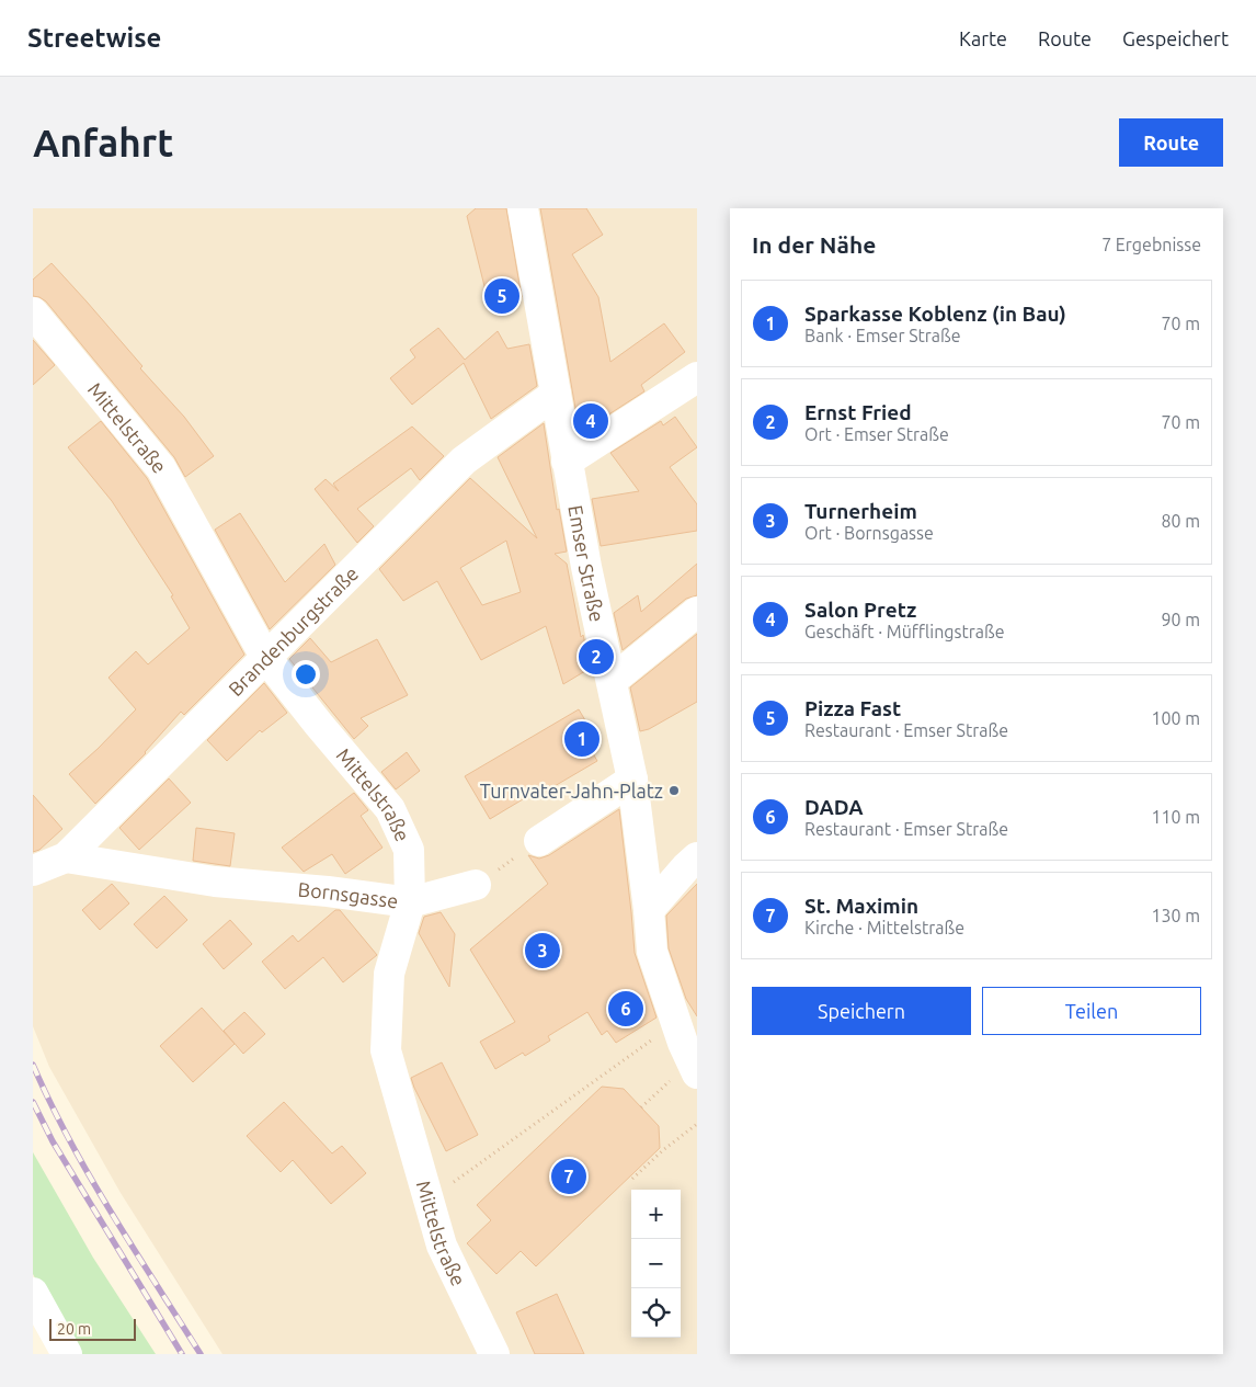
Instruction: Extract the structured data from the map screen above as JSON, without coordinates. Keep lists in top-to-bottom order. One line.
{"streets":{"street":["Mittelstraße","Emser Straße","Brandenburgstraße","Bornsgasse"]},"crossings":[["Mittelstraße","Brandenburgstraße"],["Mittelstraße","Bornsgasse"],["Emser Straße","Brandenburgstraße"],["Brandenburgstraße","Bornsgasse"]],"places":["Turnvater-Jahn-Platz"],"scale_bar":"20 m","page":{"header":"Streetwise","nav":["Karte","Route","Gespeichert"],"buttons":["Route",["Speichern","Teilen"]],"title":"Anfahrt","heading":["In der Nähe","7 Ergebnisse"],"pins":["5","4","2","1","3","6","7"],"list":[{"mark":"1","name":"Sparkasse Koblenz (in Bau)","note":"Bank · Emser Straße","value":"70 m"},{"mark":"2","name":"Ernst Fried","note":"Ort · Emser Straße","value":"70 m"},{"mark":"3","name":"Turnerheim","note":"Ort · Bornsgasse","value":"80 m"},{"mark":"4","name":"Salon Pretz","note":"Geschäft · Müfflingstraße","value":"90 m"},{"mark":"5","name":"Pizza Fast","note":"Restaurant · Emser Straße","value":"100 m"},{"mark":"6","name":"DADA","note":"Restaurant · Emser Straße","value":"110 m"},{"mark":"7","name":"St. Maximin","note":"Kirche · Mittelstraße","value":"130 m"}],"map_buttons":["+","−"],"scale":"20 m"}}
